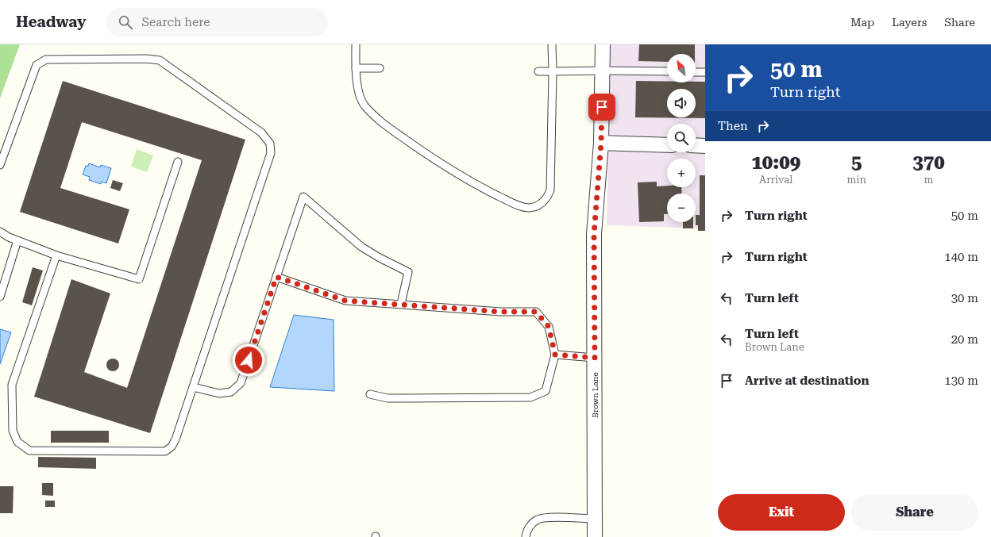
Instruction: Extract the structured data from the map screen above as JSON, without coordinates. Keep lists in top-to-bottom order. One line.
{"streets":{"street":["Brown Lane"]},"north":"top left","page":{"header":"Headway","search":"Search here","nav":["Map","Layers","Share"],"turn":["50 m","Turn right"],"map_buttons":["+","−"],"then":"Then","eta":["10:09","Arrival","5","min","370","m"],"list":[{"name":"Turn right","value":"50 m"},{"name":"Turn right","value":"140 m"},{"name":"Turn left","value":"30 m"},{"name":"Turn left","note":"Brown Lane","value":"20 m"},{"name":"Arrive at destination","value":"130 m"}],"buttons":["Exit","Share"]}}
